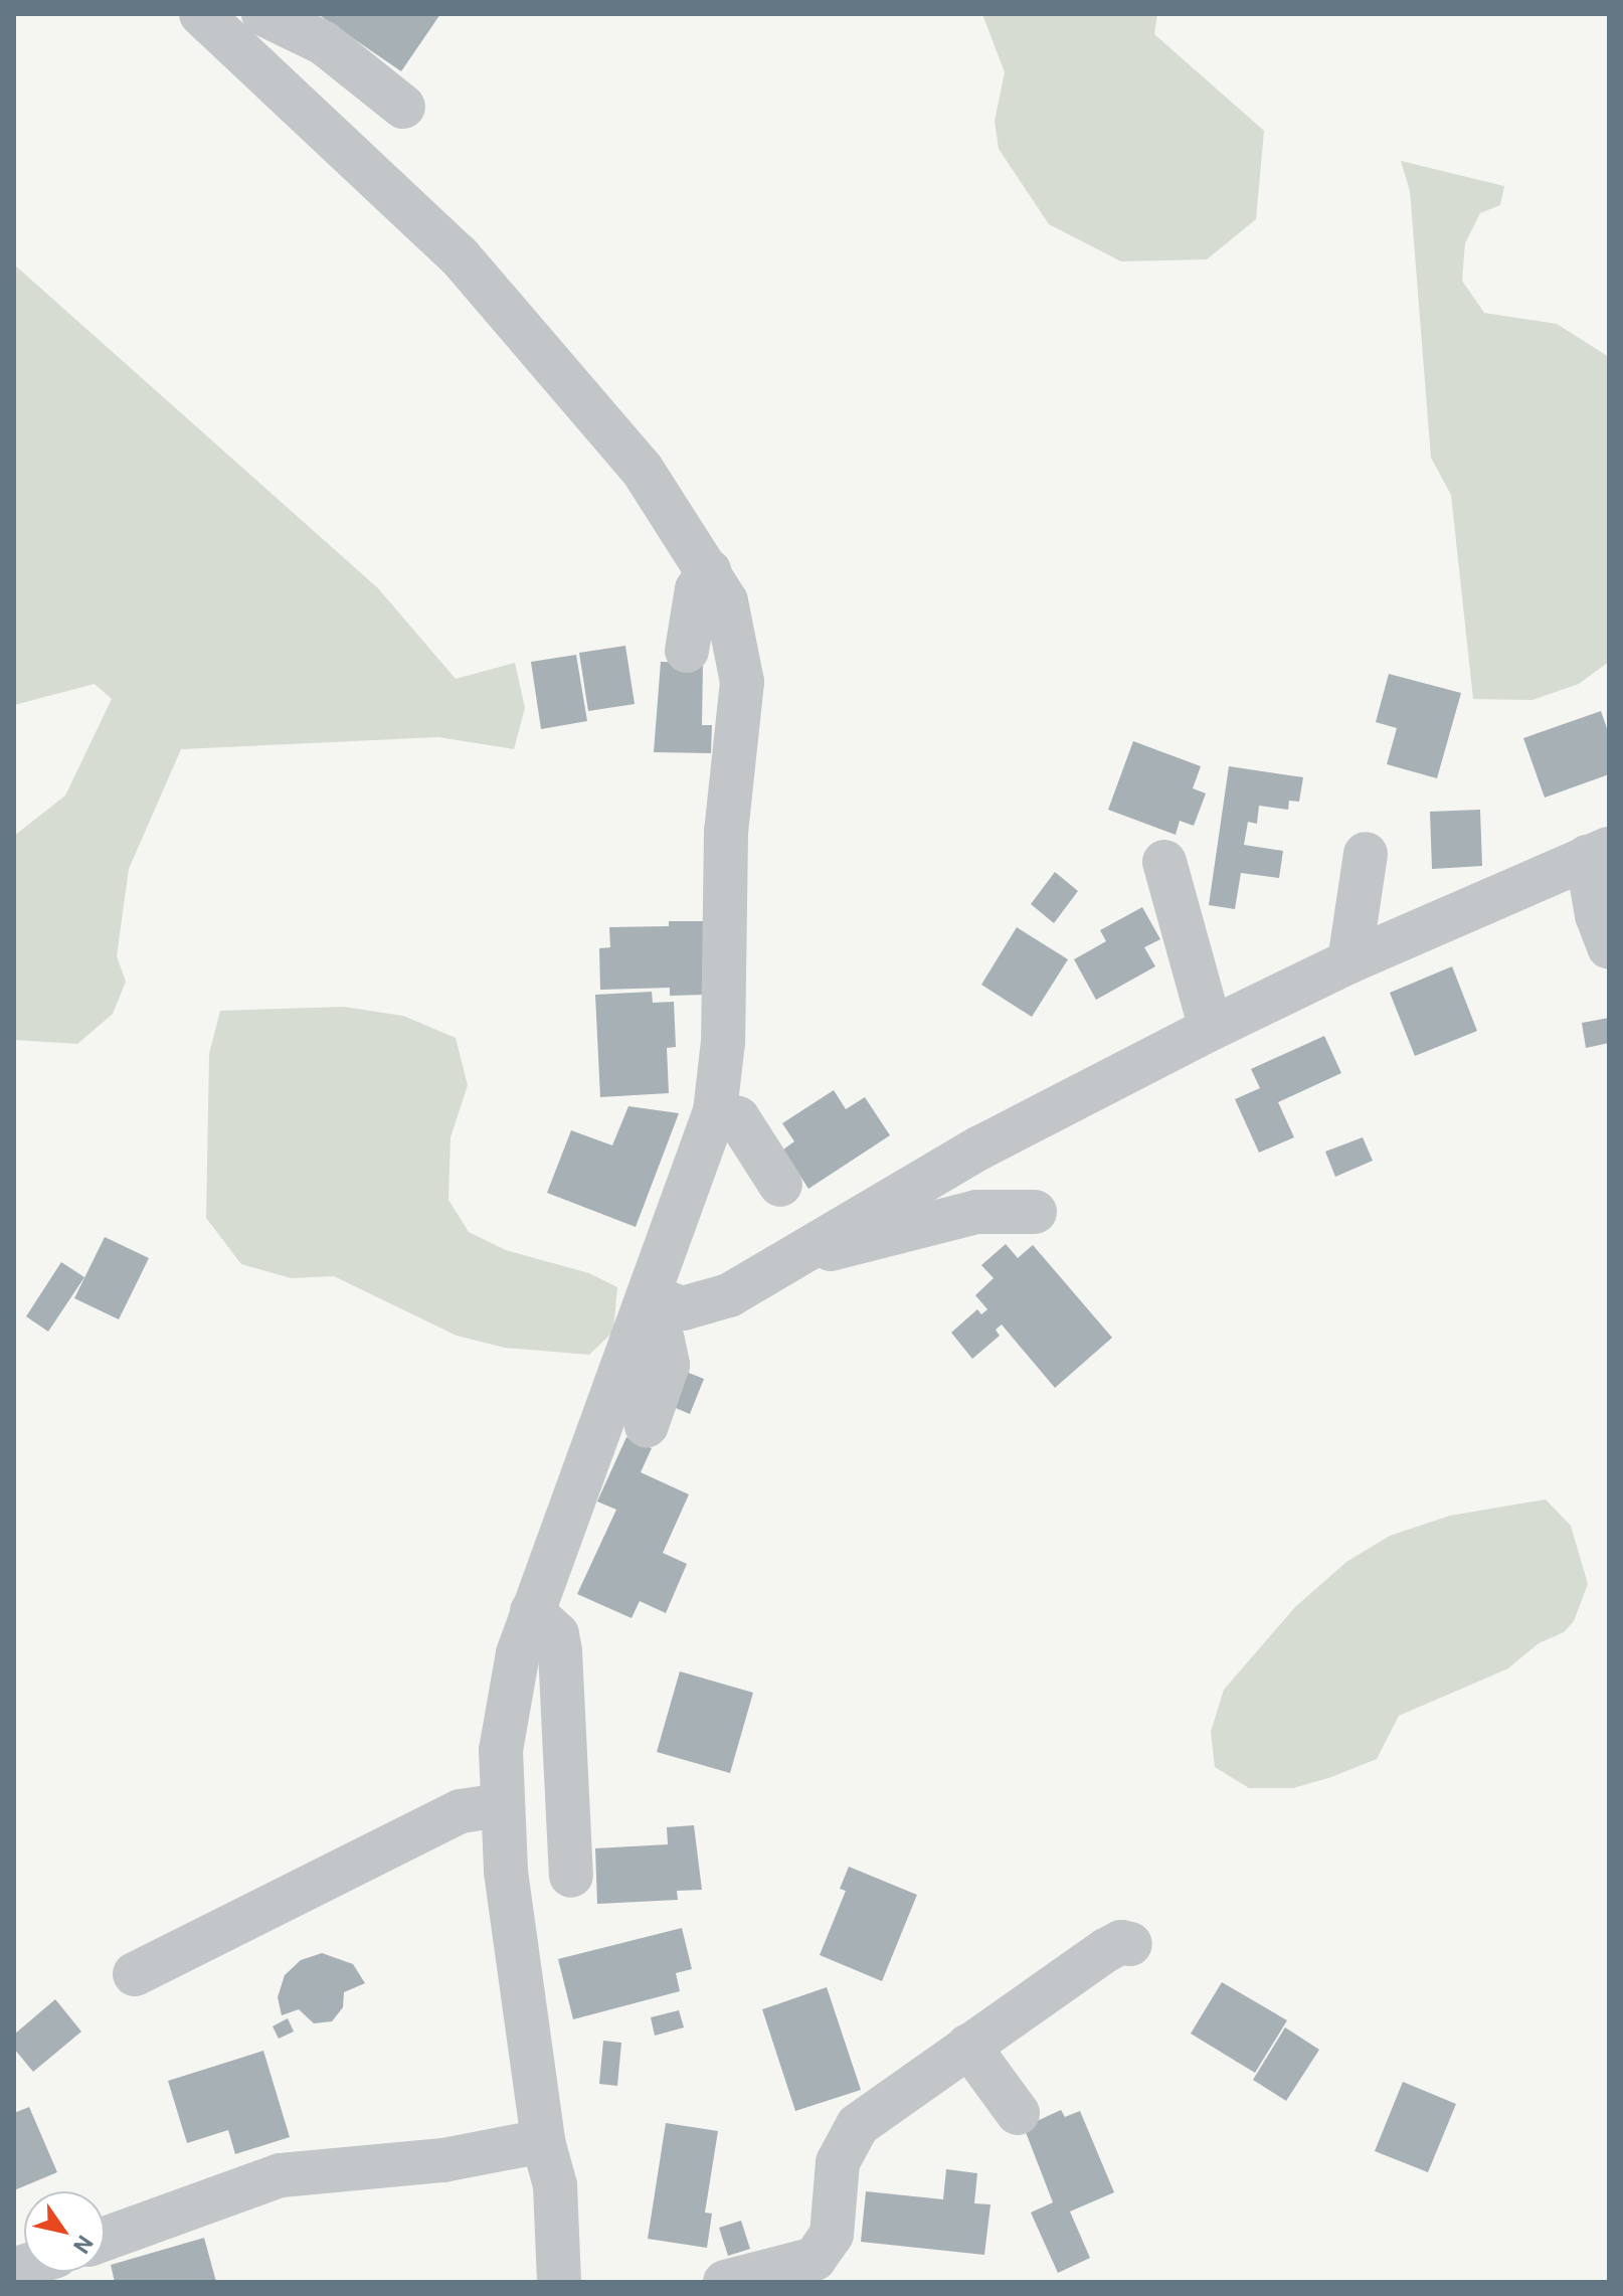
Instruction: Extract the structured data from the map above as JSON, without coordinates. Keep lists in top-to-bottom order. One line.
{"north":"bottom right"}
